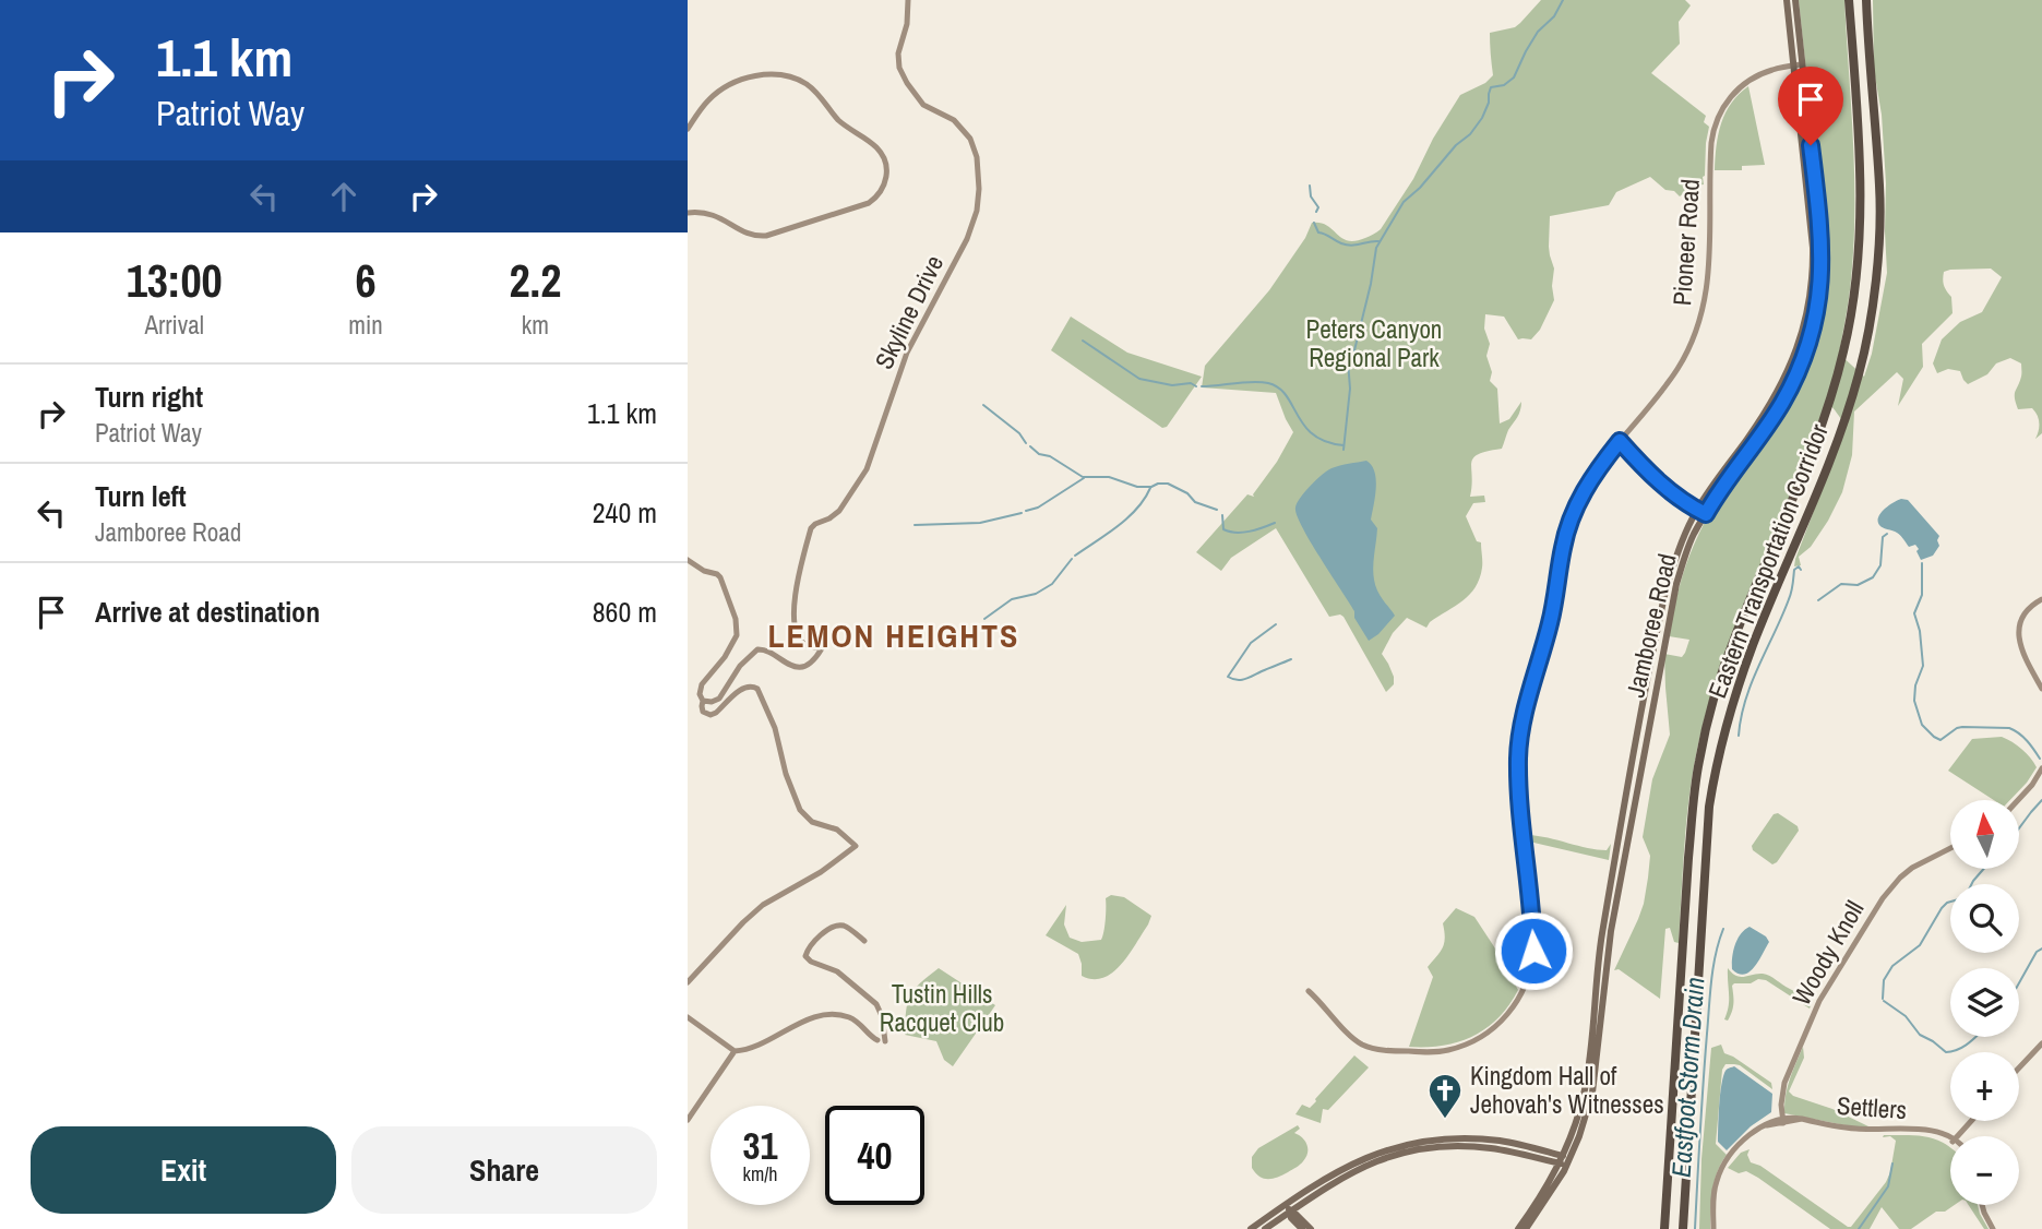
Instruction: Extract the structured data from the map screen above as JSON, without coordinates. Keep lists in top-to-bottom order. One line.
{"streets":{"highway":["Eastern Transportation Corridor"],"main road":["Jamboree Road"],"street":["Pioneer Road","Skyline Drive","Woody Knoll","Settlers"]},"crossings":[["Pioneer Road","Jamboree Road"],["Woody Knoll","Settlers"]],"districts":["LEMON HEIGHTS"],"water":["Eastfoot Storm Drain"],"parks":["Peters Canyon Regional Park","Tustin Hills Racquet Club"],"places":{"church":["Kingdom Hall of Jehovah's Witnesses"]},"north":"top","page":{"turn":["1.1 km","Patriot Way"],"eta":["13:00","Arrival","6","min","2.2","km"],"list":[{"name":"Turn right","note":"Patriot Way","value":"1.1 km"},{"name":"Turn left","note":"Jamboree Road","value":"240 m"},{"name":"Arrive at destination","value":"860 m"}],"map_buttons":["+","−"],"speed":"31 km/h","limit":"40","buttons":["Exit","Share"]}}
